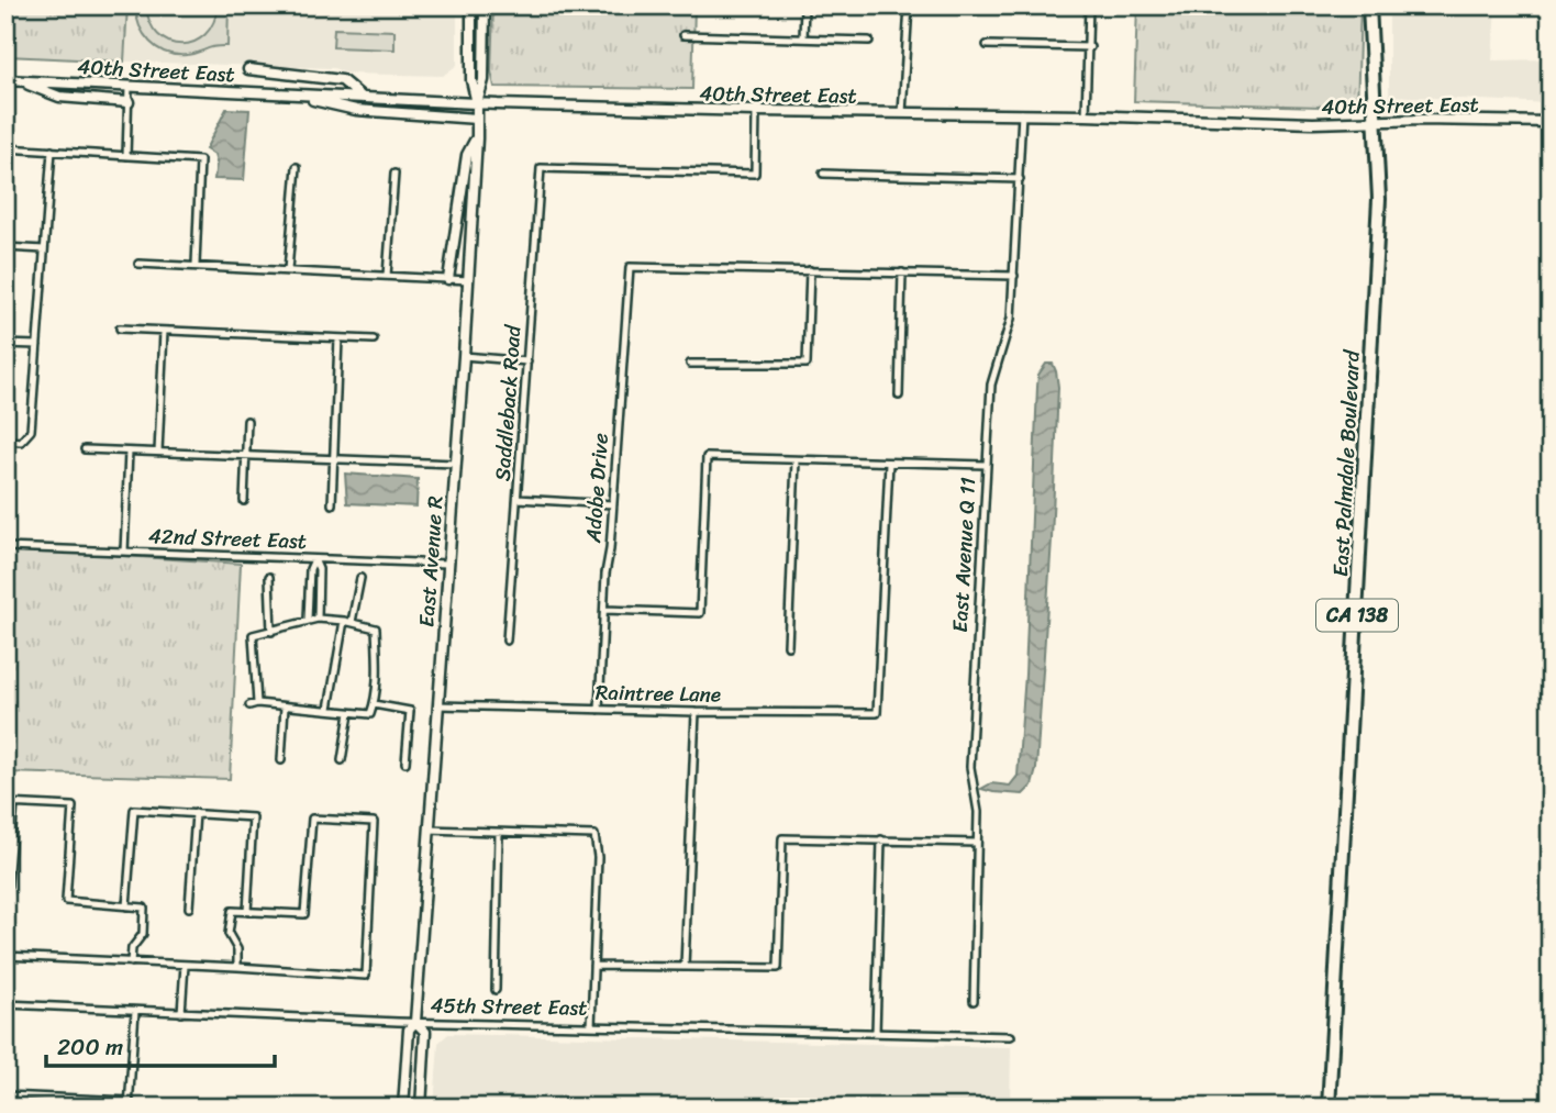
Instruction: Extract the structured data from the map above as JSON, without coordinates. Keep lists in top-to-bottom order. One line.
{"streets":{"highway":["East Palmdale Boulevard","CA 138"],"main road":["40th Street East","East Avenue R"],"street":["Saddleback Road","Adobe Drive","42nd Street East","East Avenue Q 11","Raintree Lane","45th Street East"]},"crossings":[["40th Street East","Saddleback Road"],["40th Street East","East Palmdale Boulevard"],["40th Street East","East Avenue Q 11"],["40th Street East","East Avenue R"],["Adobe Drive","Raintree Lane"],["42nd Street East","East Avenue R"],["East Avenue R","Raintree Lane"],["East Avenue R","45th Street East"]],"scale_bar":"200 m"}
